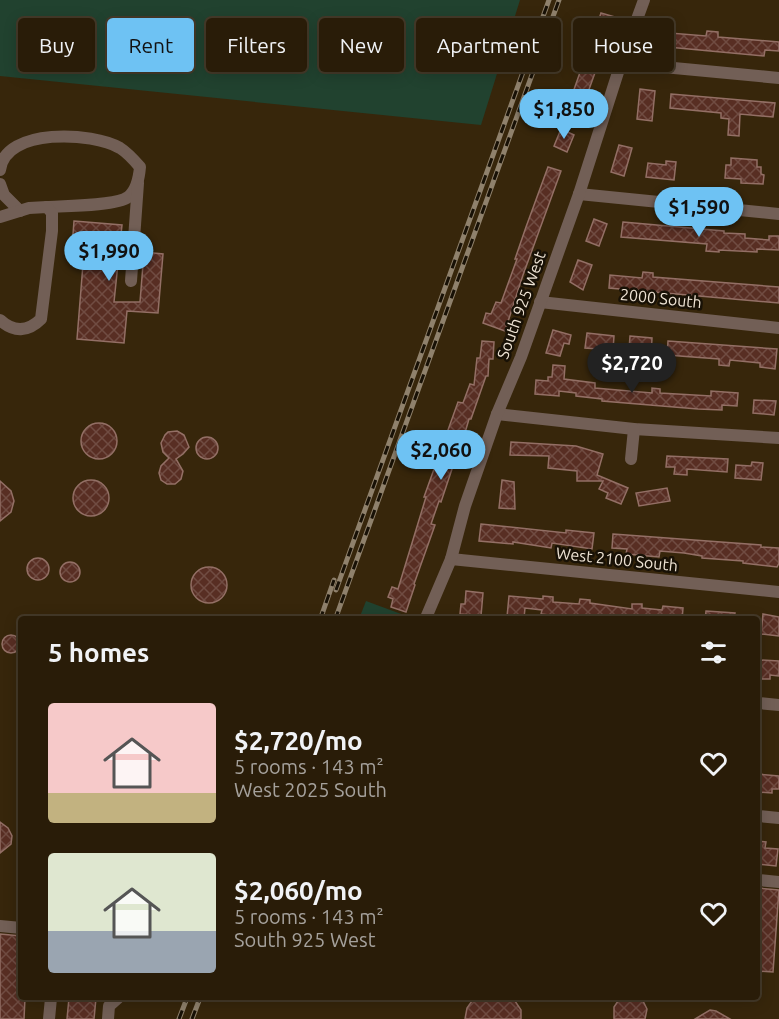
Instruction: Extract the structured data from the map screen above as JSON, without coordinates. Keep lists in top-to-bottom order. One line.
{"streets":{"street":["2000 South","South 925 West","West 2100 South"]},"crossings":[["2000 South","South 925 West"],["South 925 West","West 2100 South"]],"page":{"chip":["Buy","Rent","Filters","New","Apartment","House"],"price":["$1,850","$1,590","$1,990","$2,720","$2,060"],"heading":"5 homes","list":[{"name":"$2,720/mo","note":"5 rooms · 143 m² · West 2025 South"},{"name":"$2,060/mo","note":"5 rooms · 143 m² · South 925 West"}]}}
